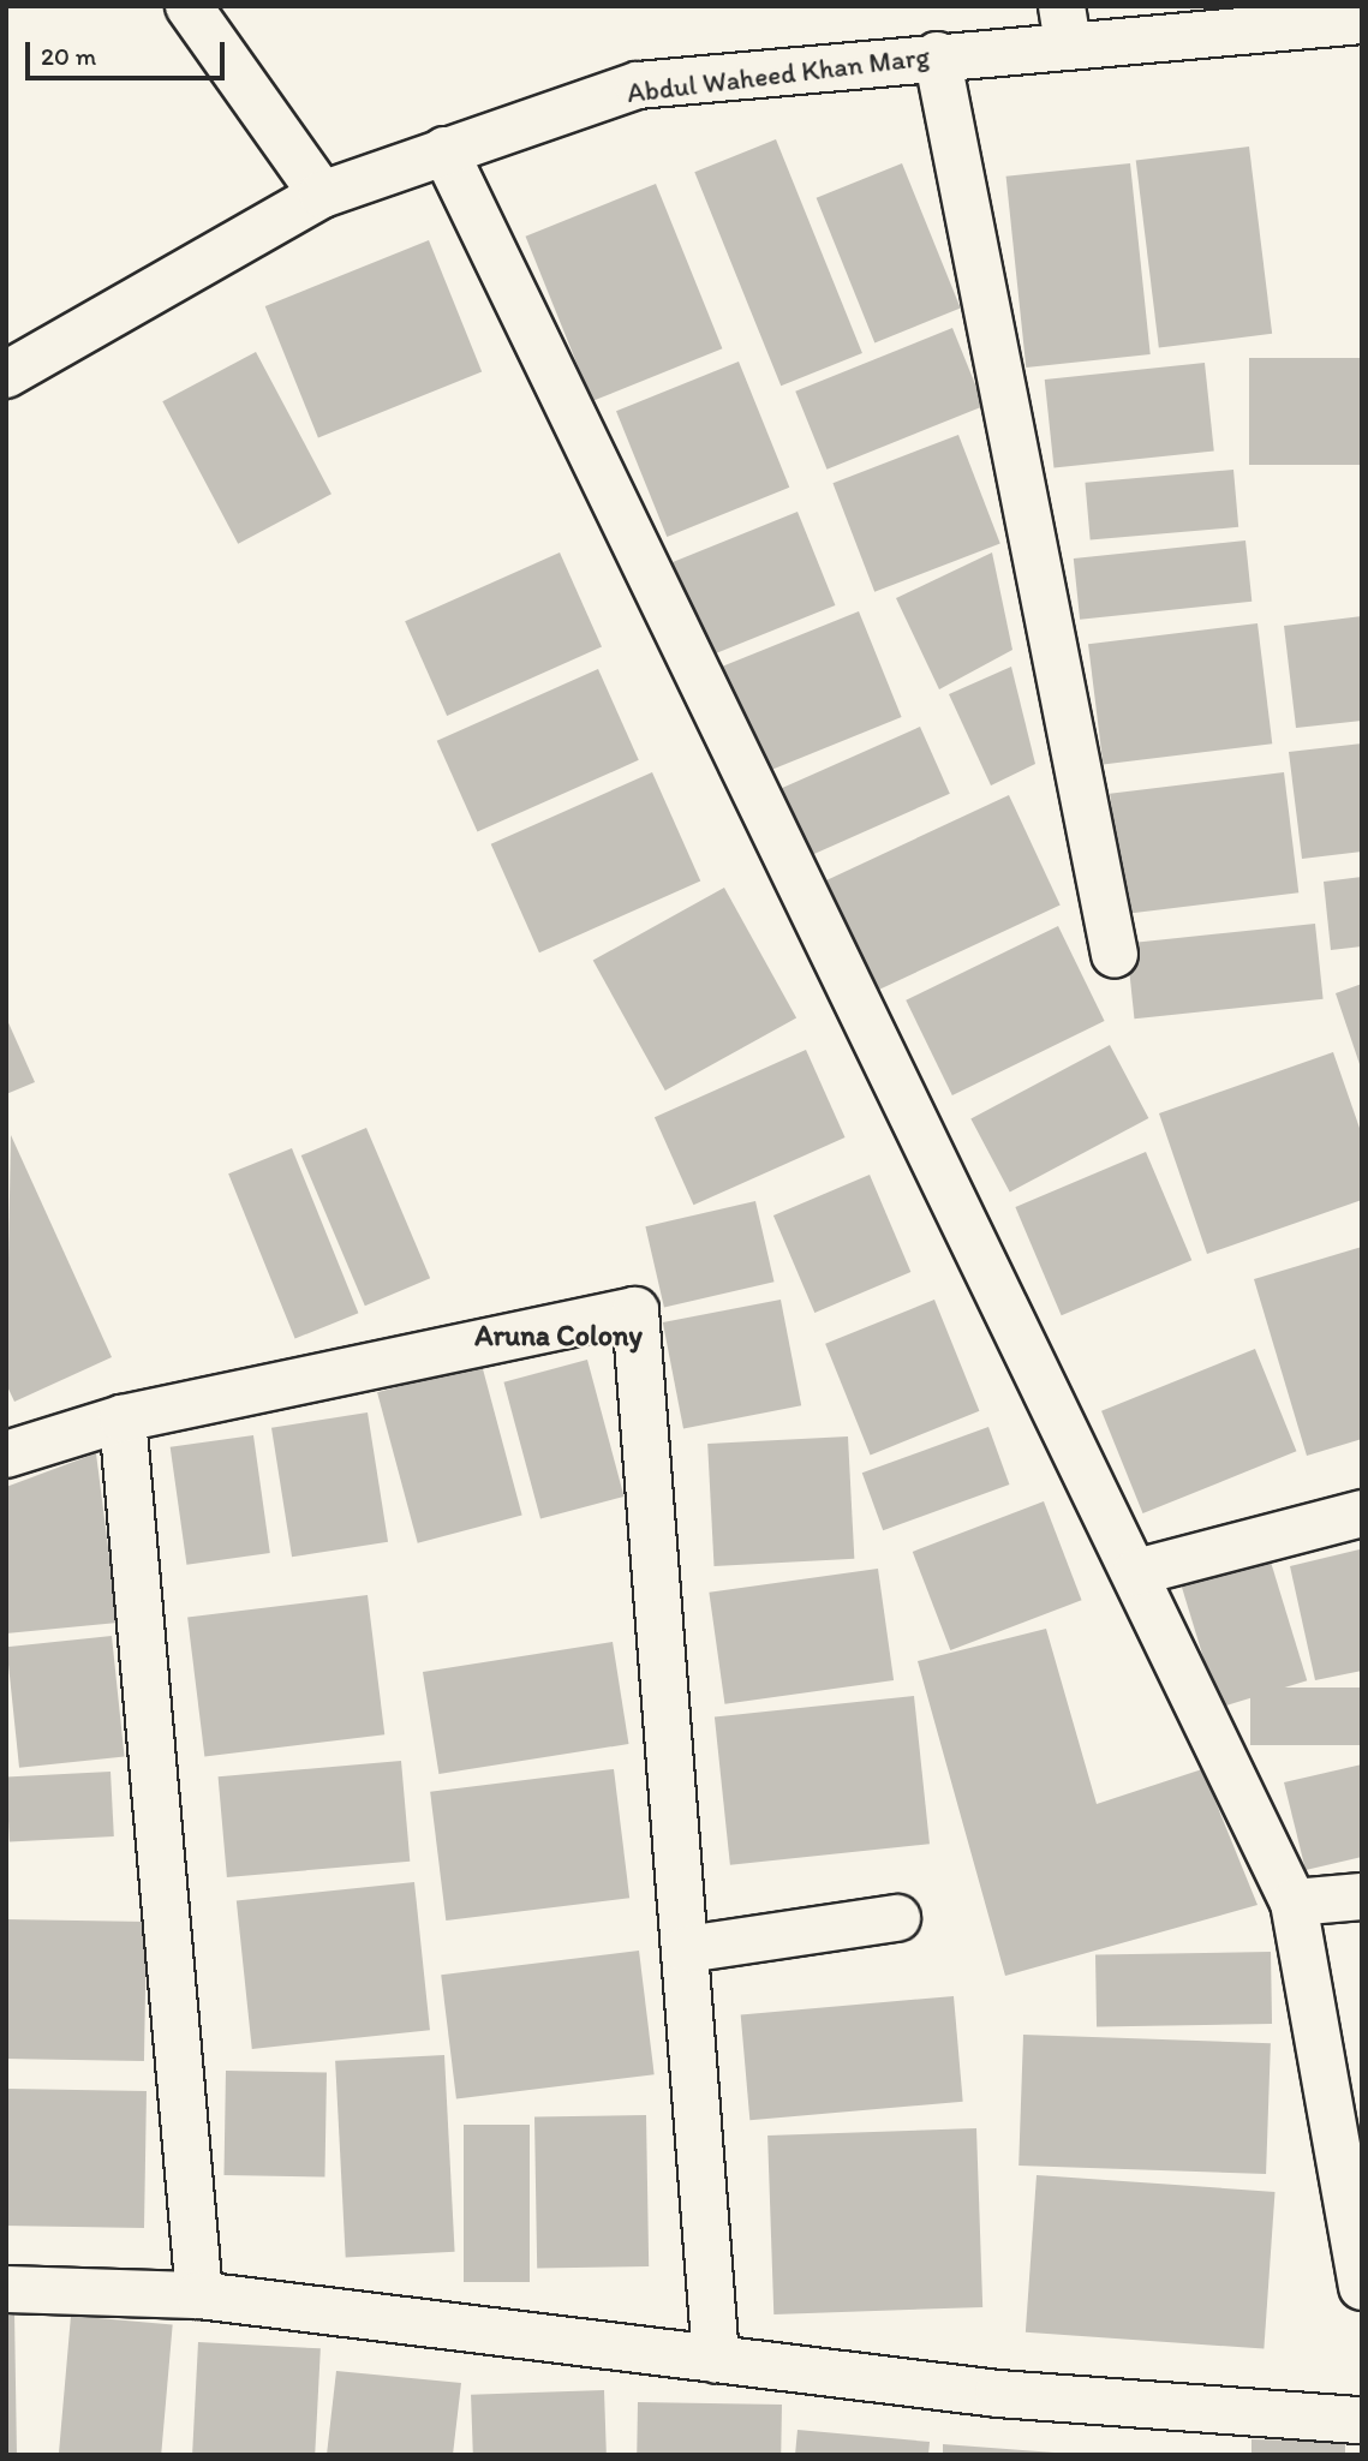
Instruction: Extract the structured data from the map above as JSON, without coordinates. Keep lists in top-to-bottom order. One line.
{"streets":{"street":["Abdul Waheed Khan Marg"]},"districts":["Aruna Colony"],"scale_bar":"20 m"}
